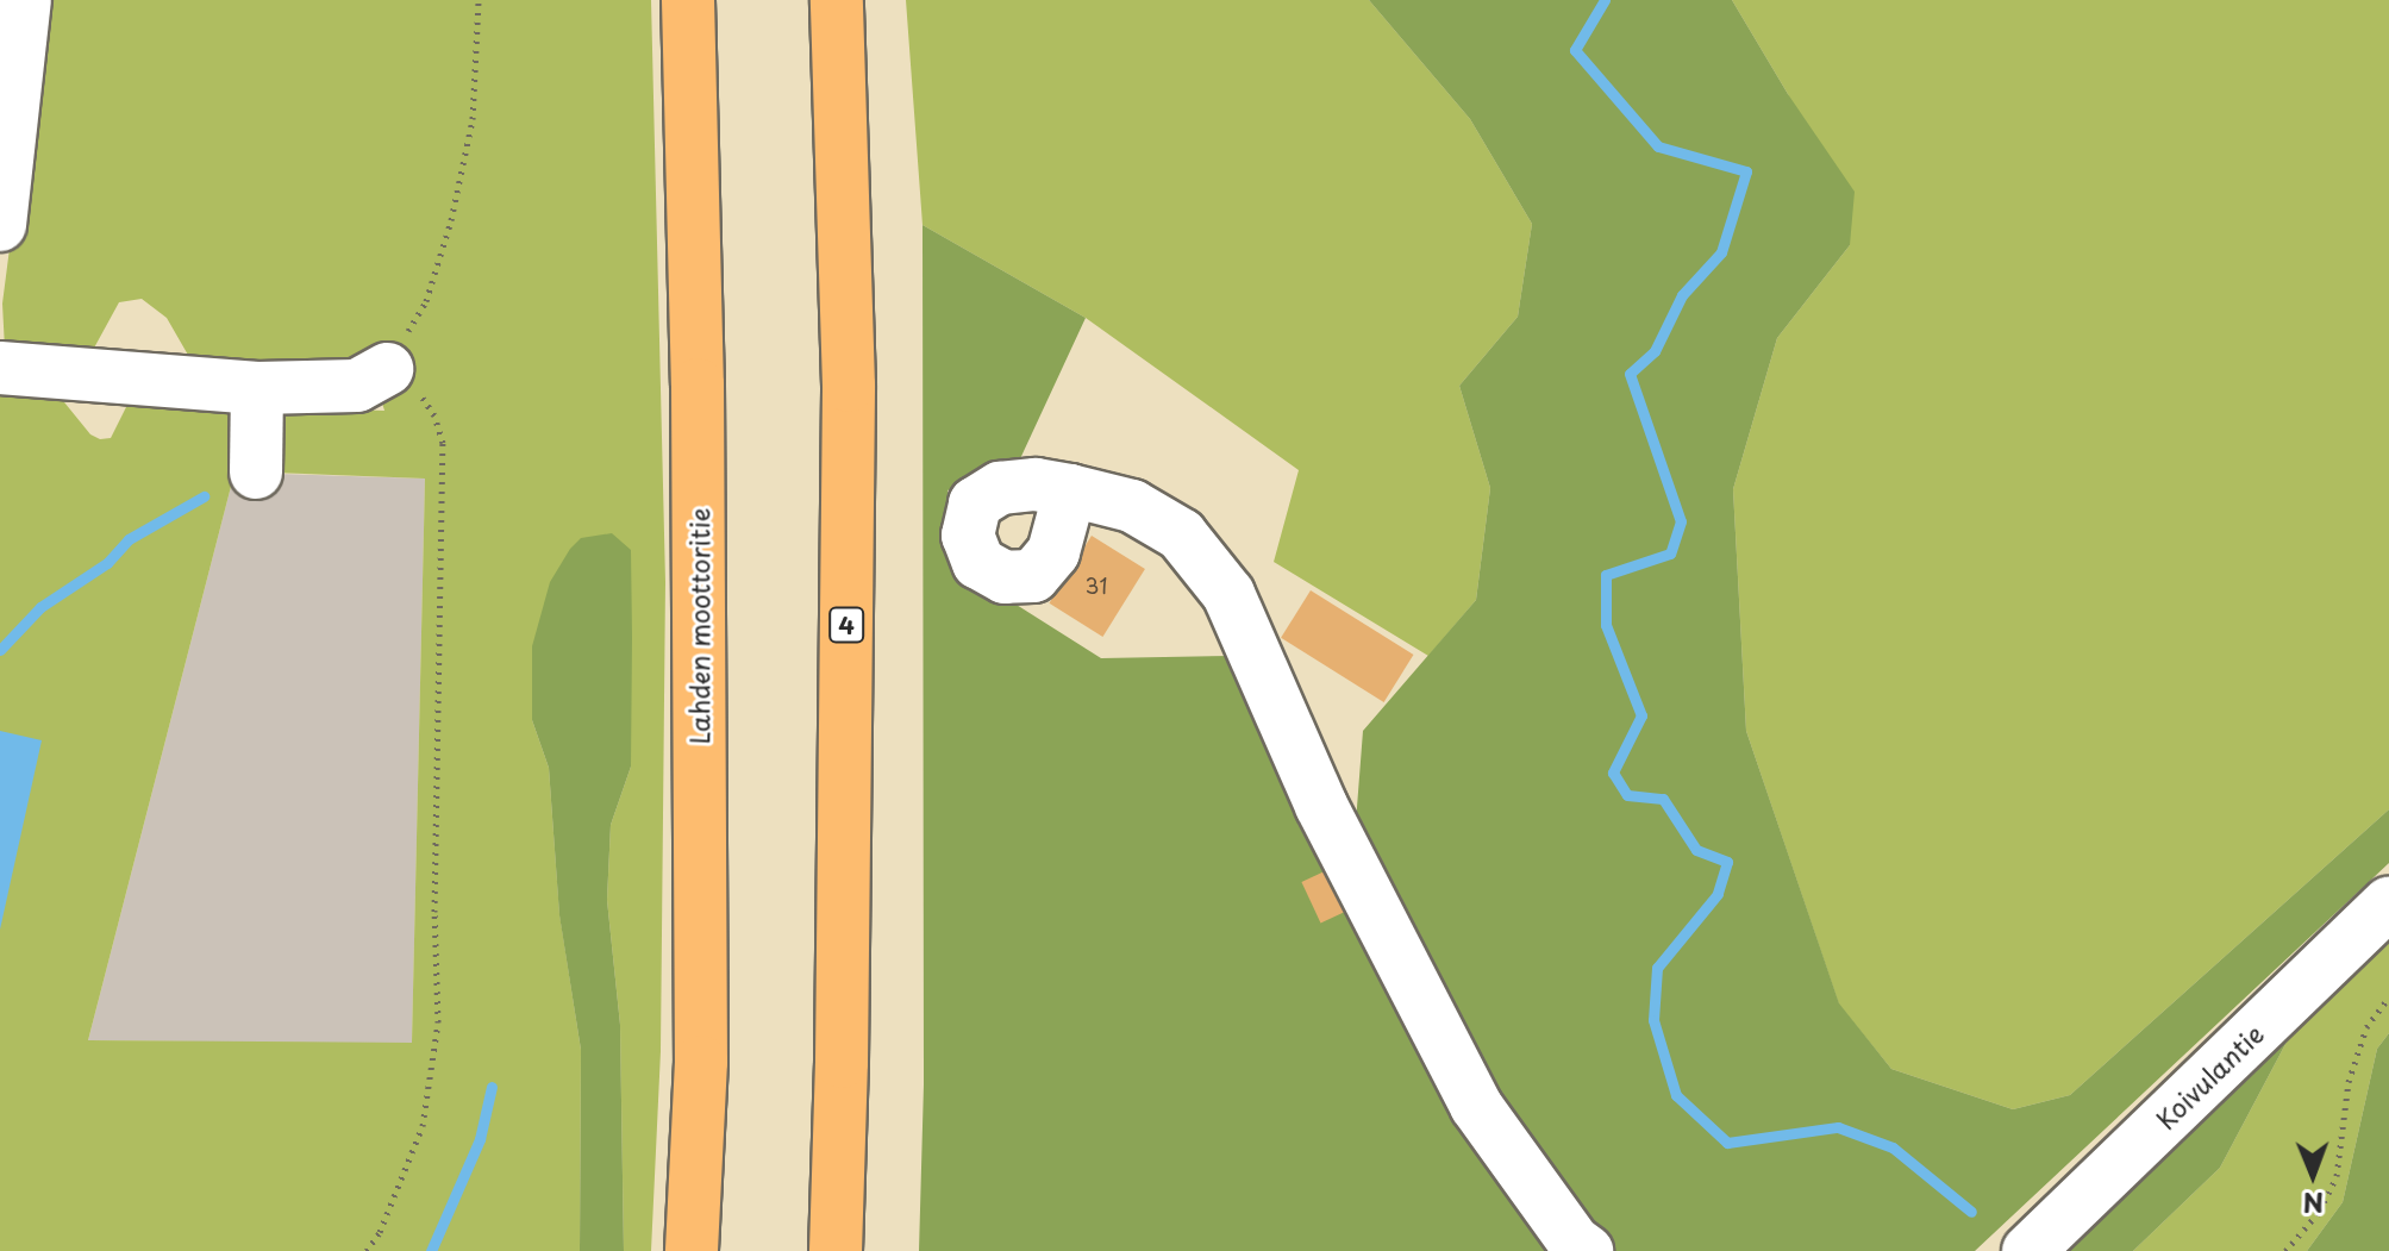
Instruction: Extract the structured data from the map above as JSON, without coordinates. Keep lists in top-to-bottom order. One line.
{"streets":{"highway":["4","Lahden moottoritie"],"street":["Koivulantie"]},"house_numbers":["31"],"north":"bottom"}
